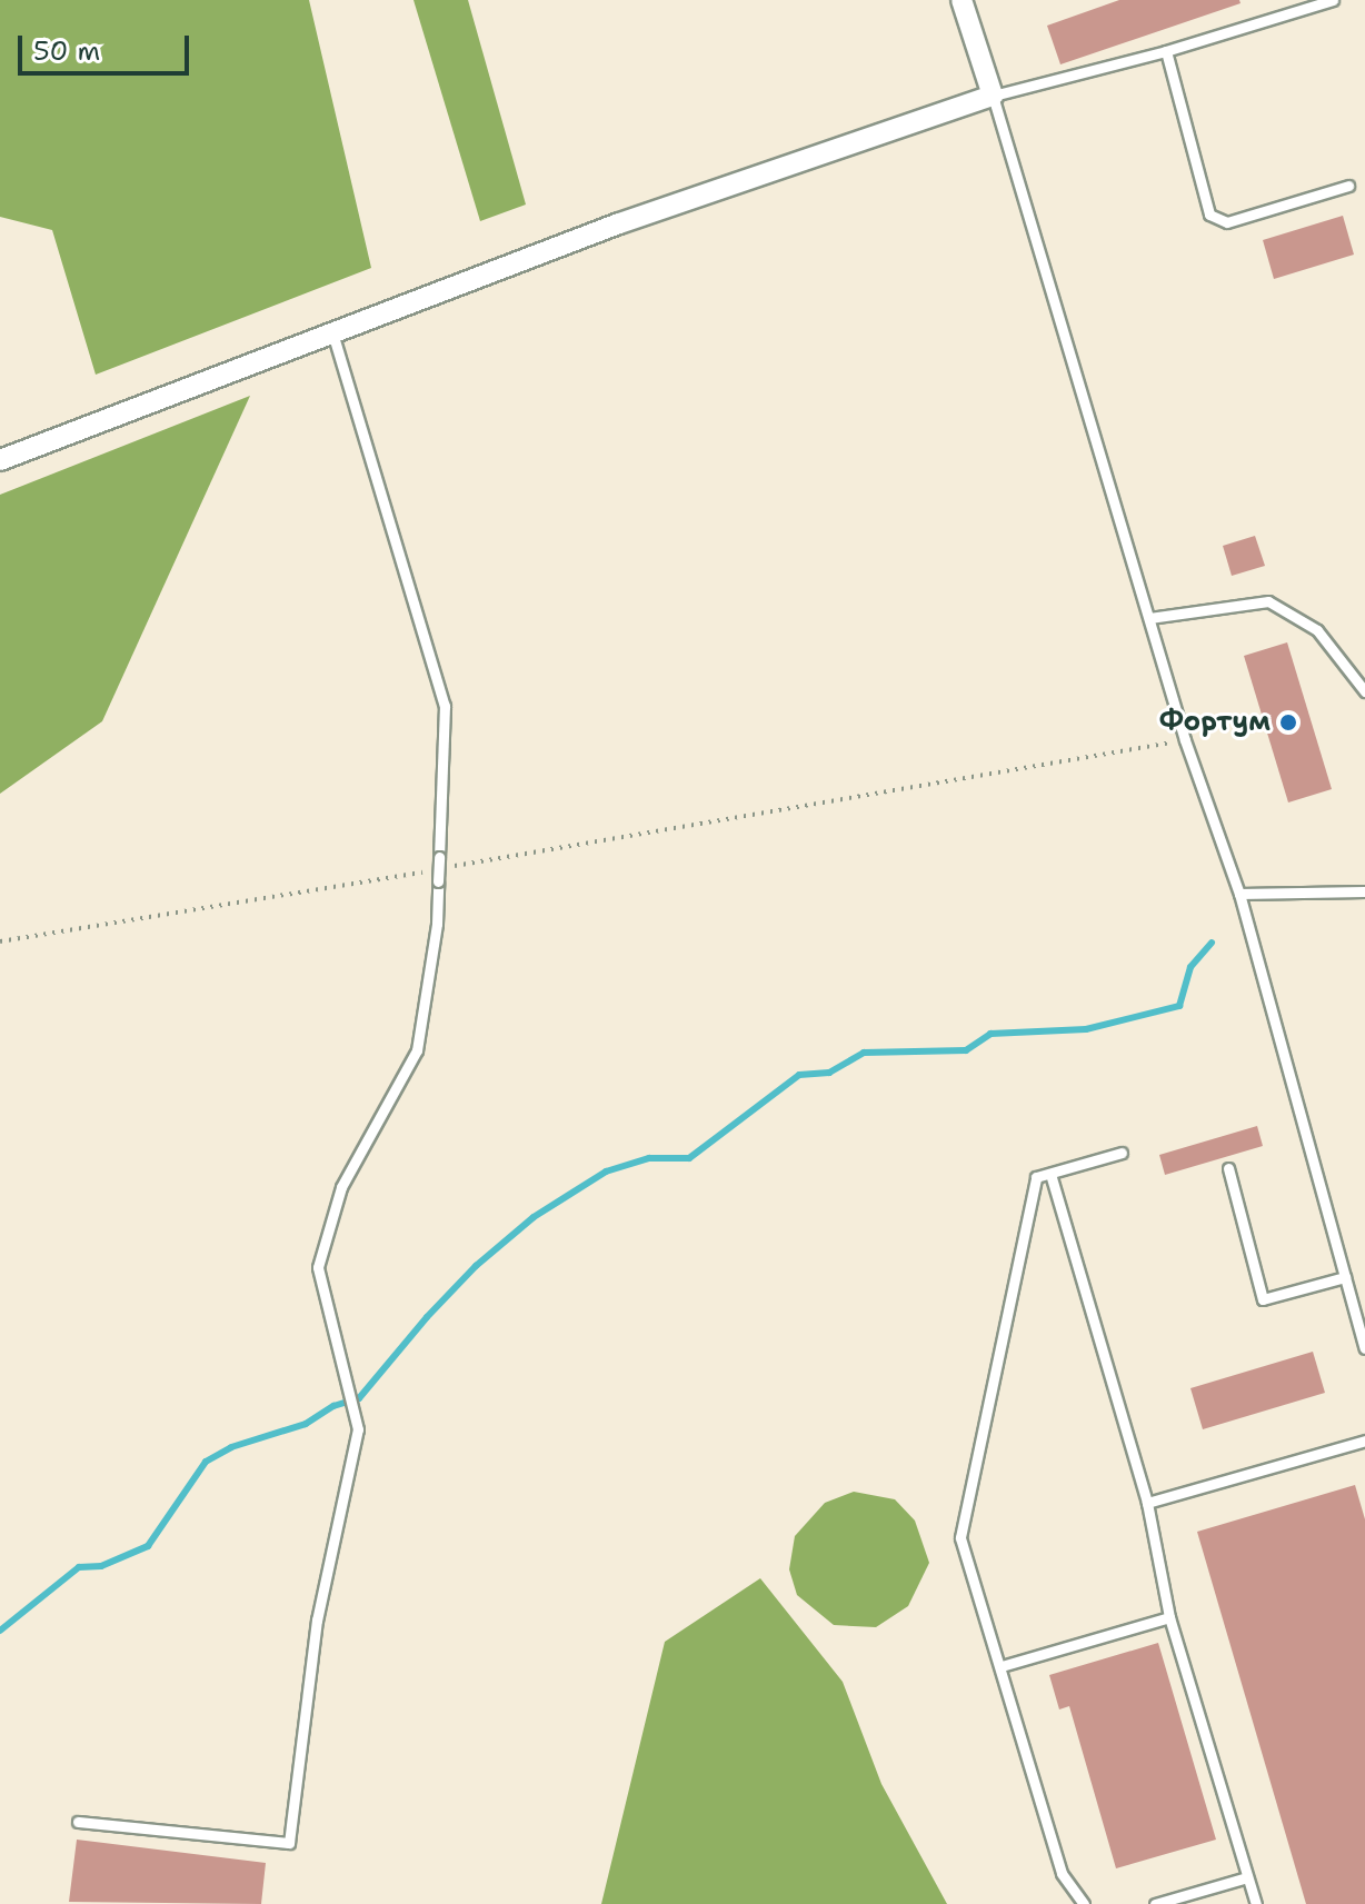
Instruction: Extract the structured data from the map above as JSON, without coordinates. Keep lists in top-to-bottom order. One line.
{"places":["Фортум"],"scale_bar":"50 m"}
